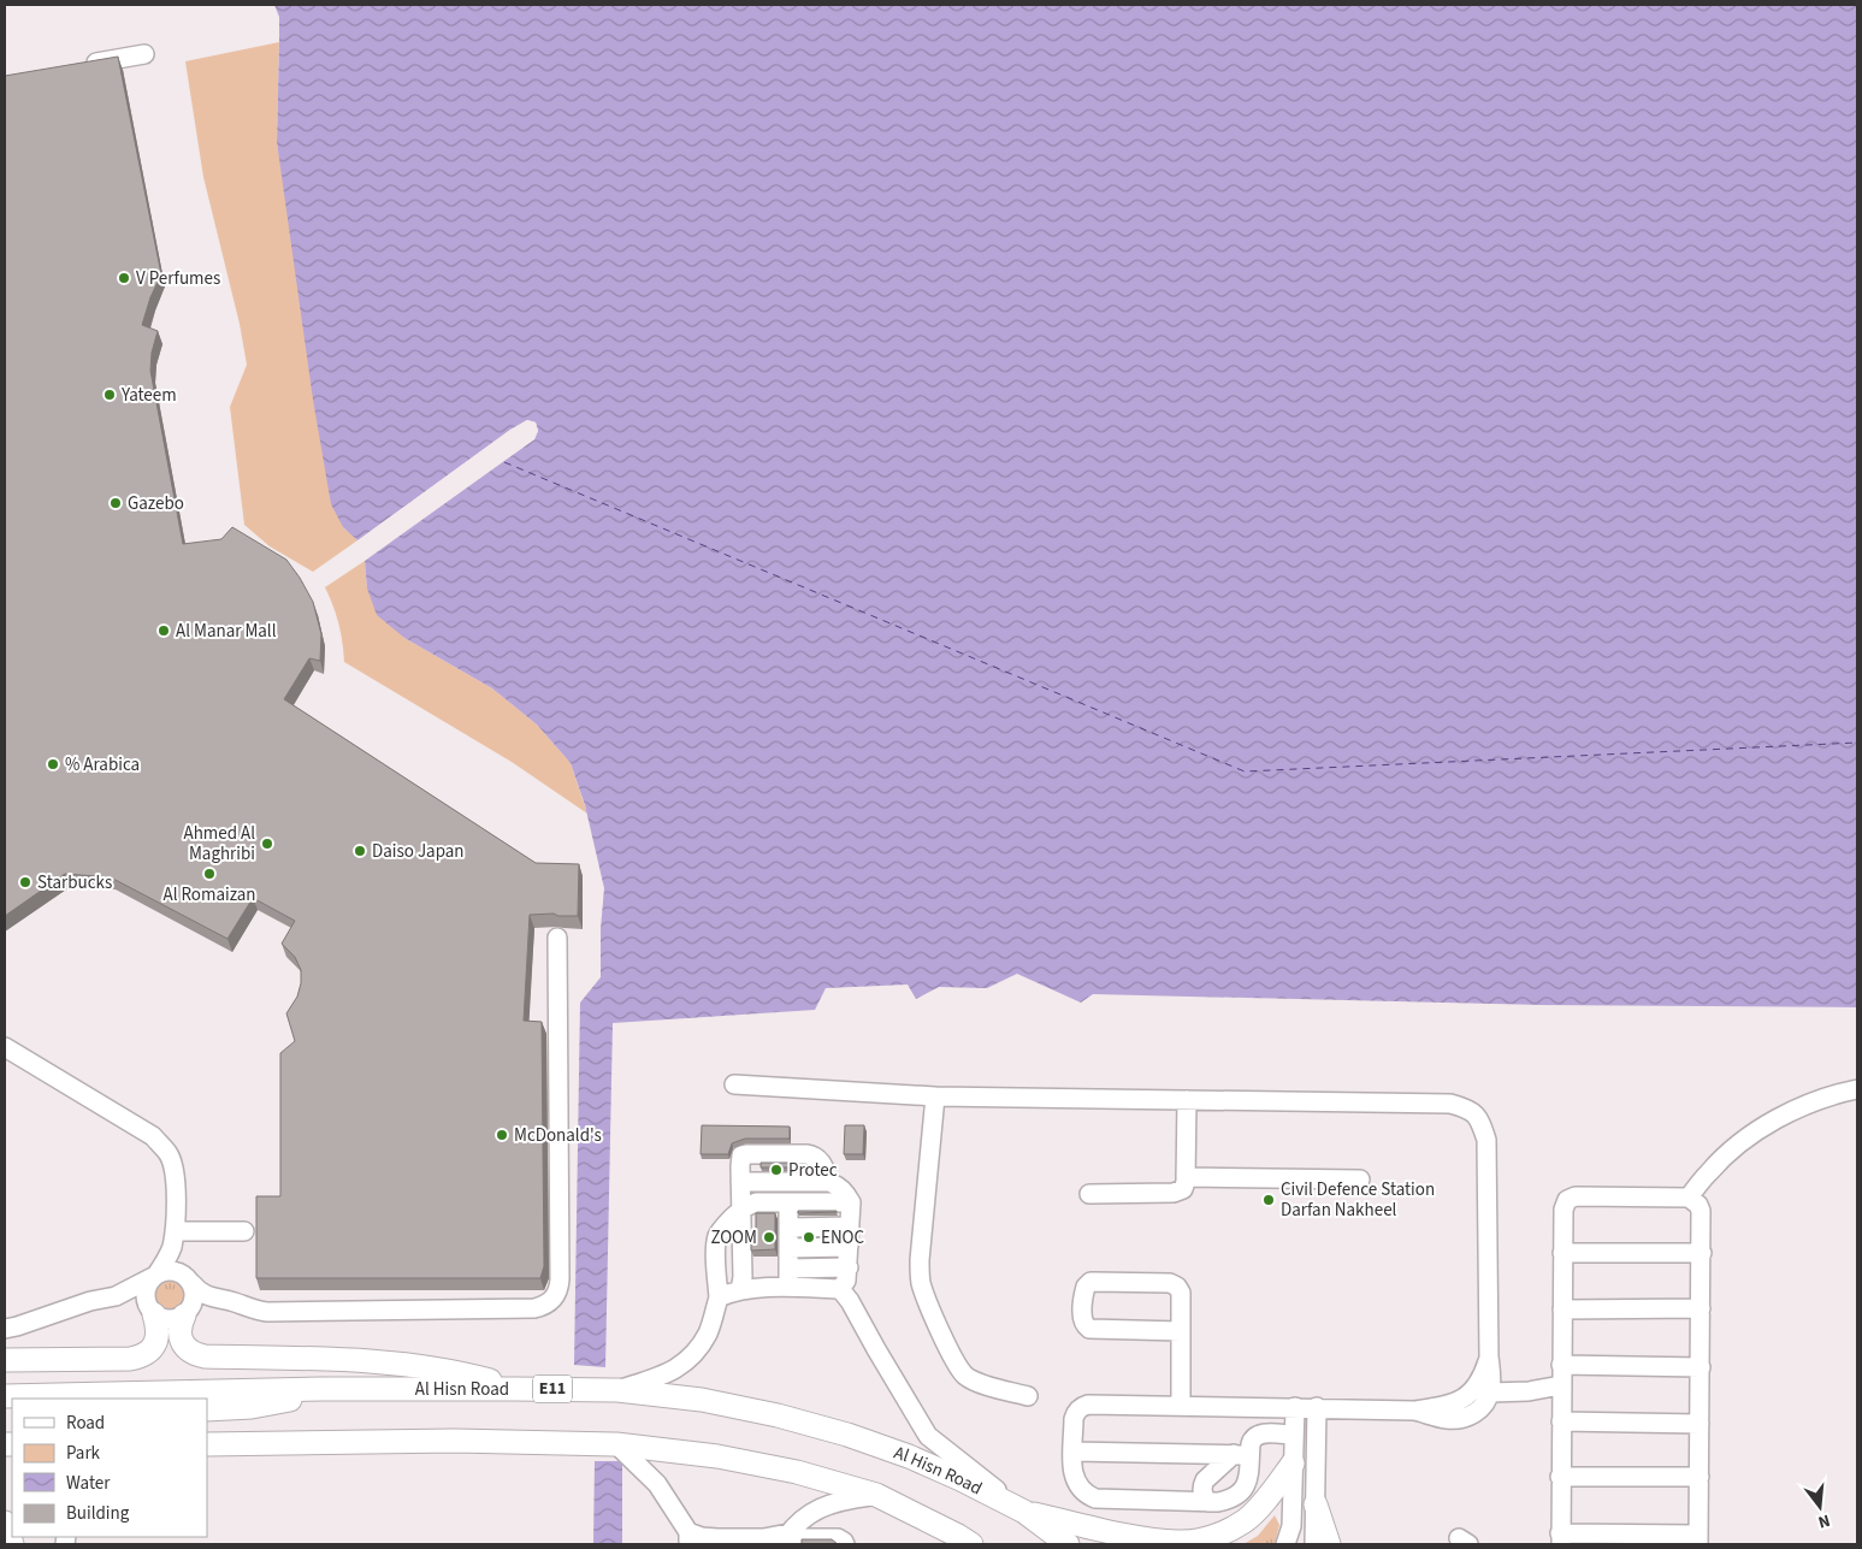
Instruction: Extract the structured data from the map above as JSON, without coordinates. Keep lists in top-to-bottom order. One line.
{"streets":{"main road":["Al Hisn Road","E11"]},"places":["V Perfumes","Yateem","Gazebo","Al Manar Mall","% Arabica","Ahmed Al Maghribi","Daiso Japan","Al Romaizan","Starbucks","McDonald's","Protec","Civil Defence Station Darfan Nakheel","ZOOM","ENOC"],"legend":["Road","Park","Water","Building"],"north":"bottom"}
